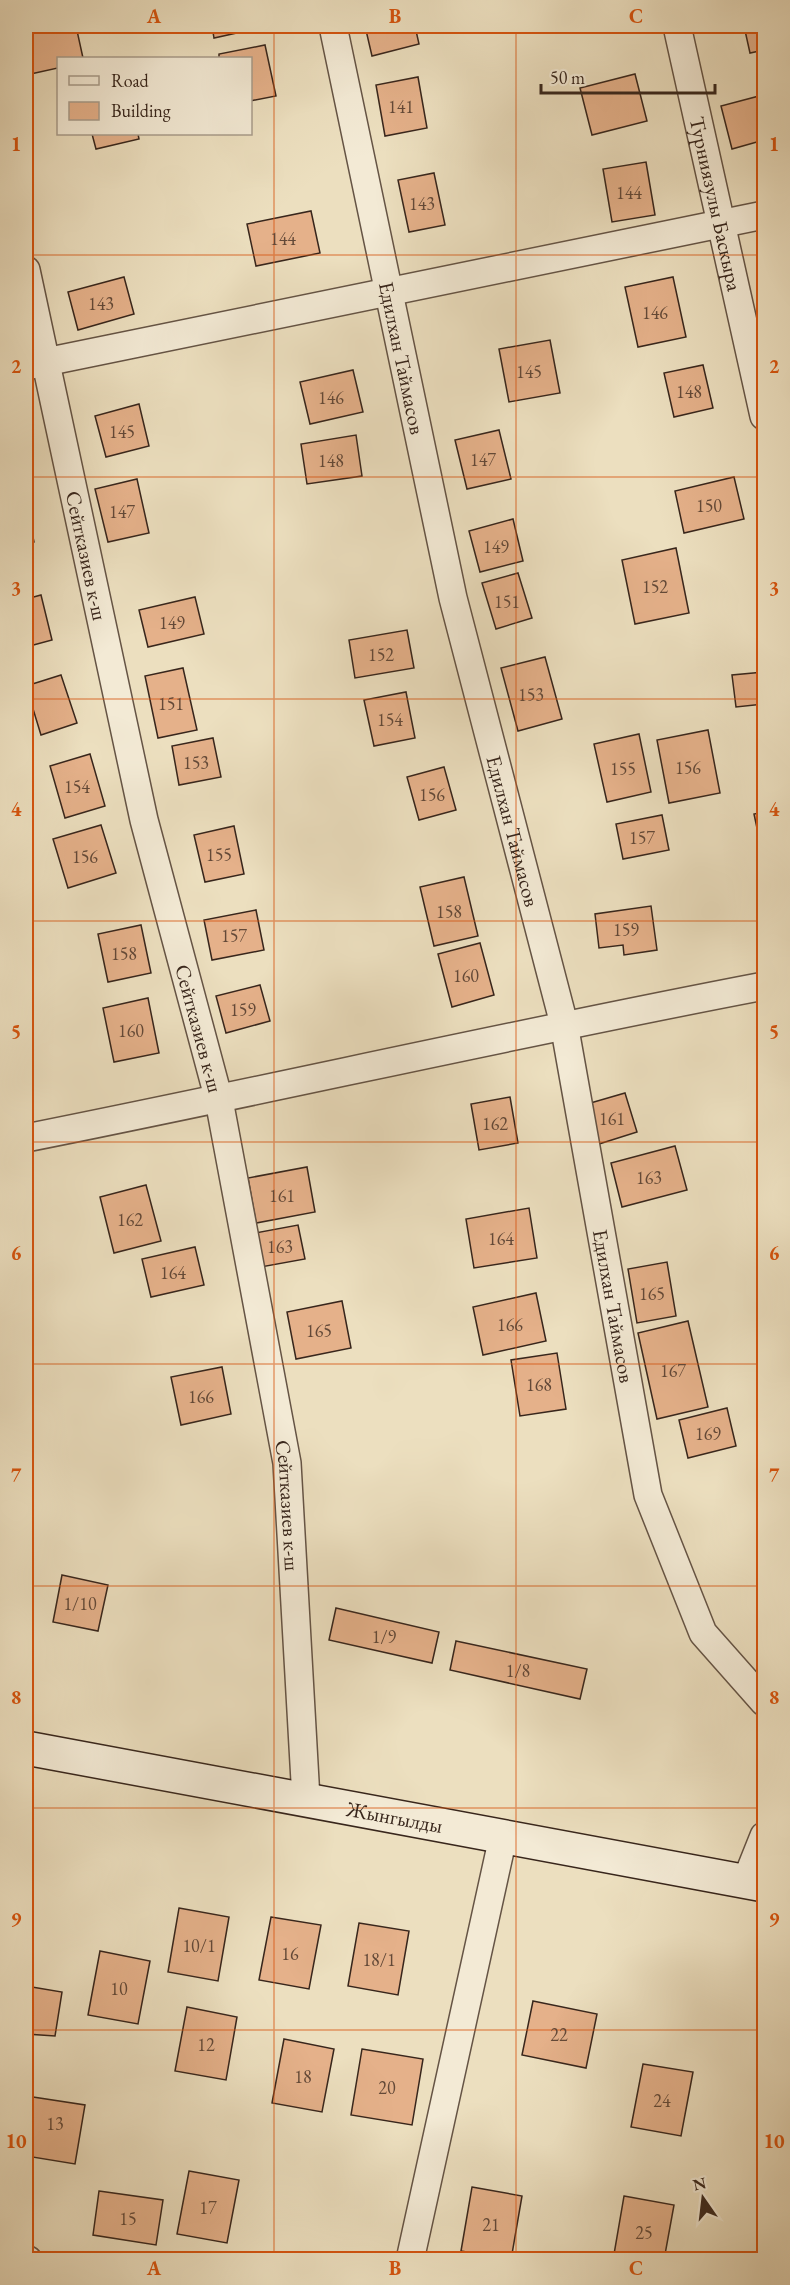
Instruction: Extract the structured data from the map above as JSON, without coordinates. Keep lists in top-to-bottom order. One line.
{"streets":{"street":["Турниязулы Баскыра","Едилхан Таймасов","Сейтказиев к-ш","Жынгылды"]},"crossings":[["Сейтказиев к-ш","Жынгылды"]],"house_numbers":["141","144","143","144","143","146","145","148","146","145","147","148","150","147","149","152","151","149","152","153","151","154","153","156","155","154","156","157","155","156","158","159","157","158","160","159","160","161","162","163","161","162","164","163","164","165","166","165","167","168","166","169","1/10","1/9","1/8","10/1","16","18/1","10","22","12","18","20","24","13","17","15","21","25"],"legend":["Road","Building"],"scale_bar":"50 m","north":"top","grid":{"columns":["A","B","C"],"rows":["1","2","3","4","5","6","7","8","9","10"]}}
